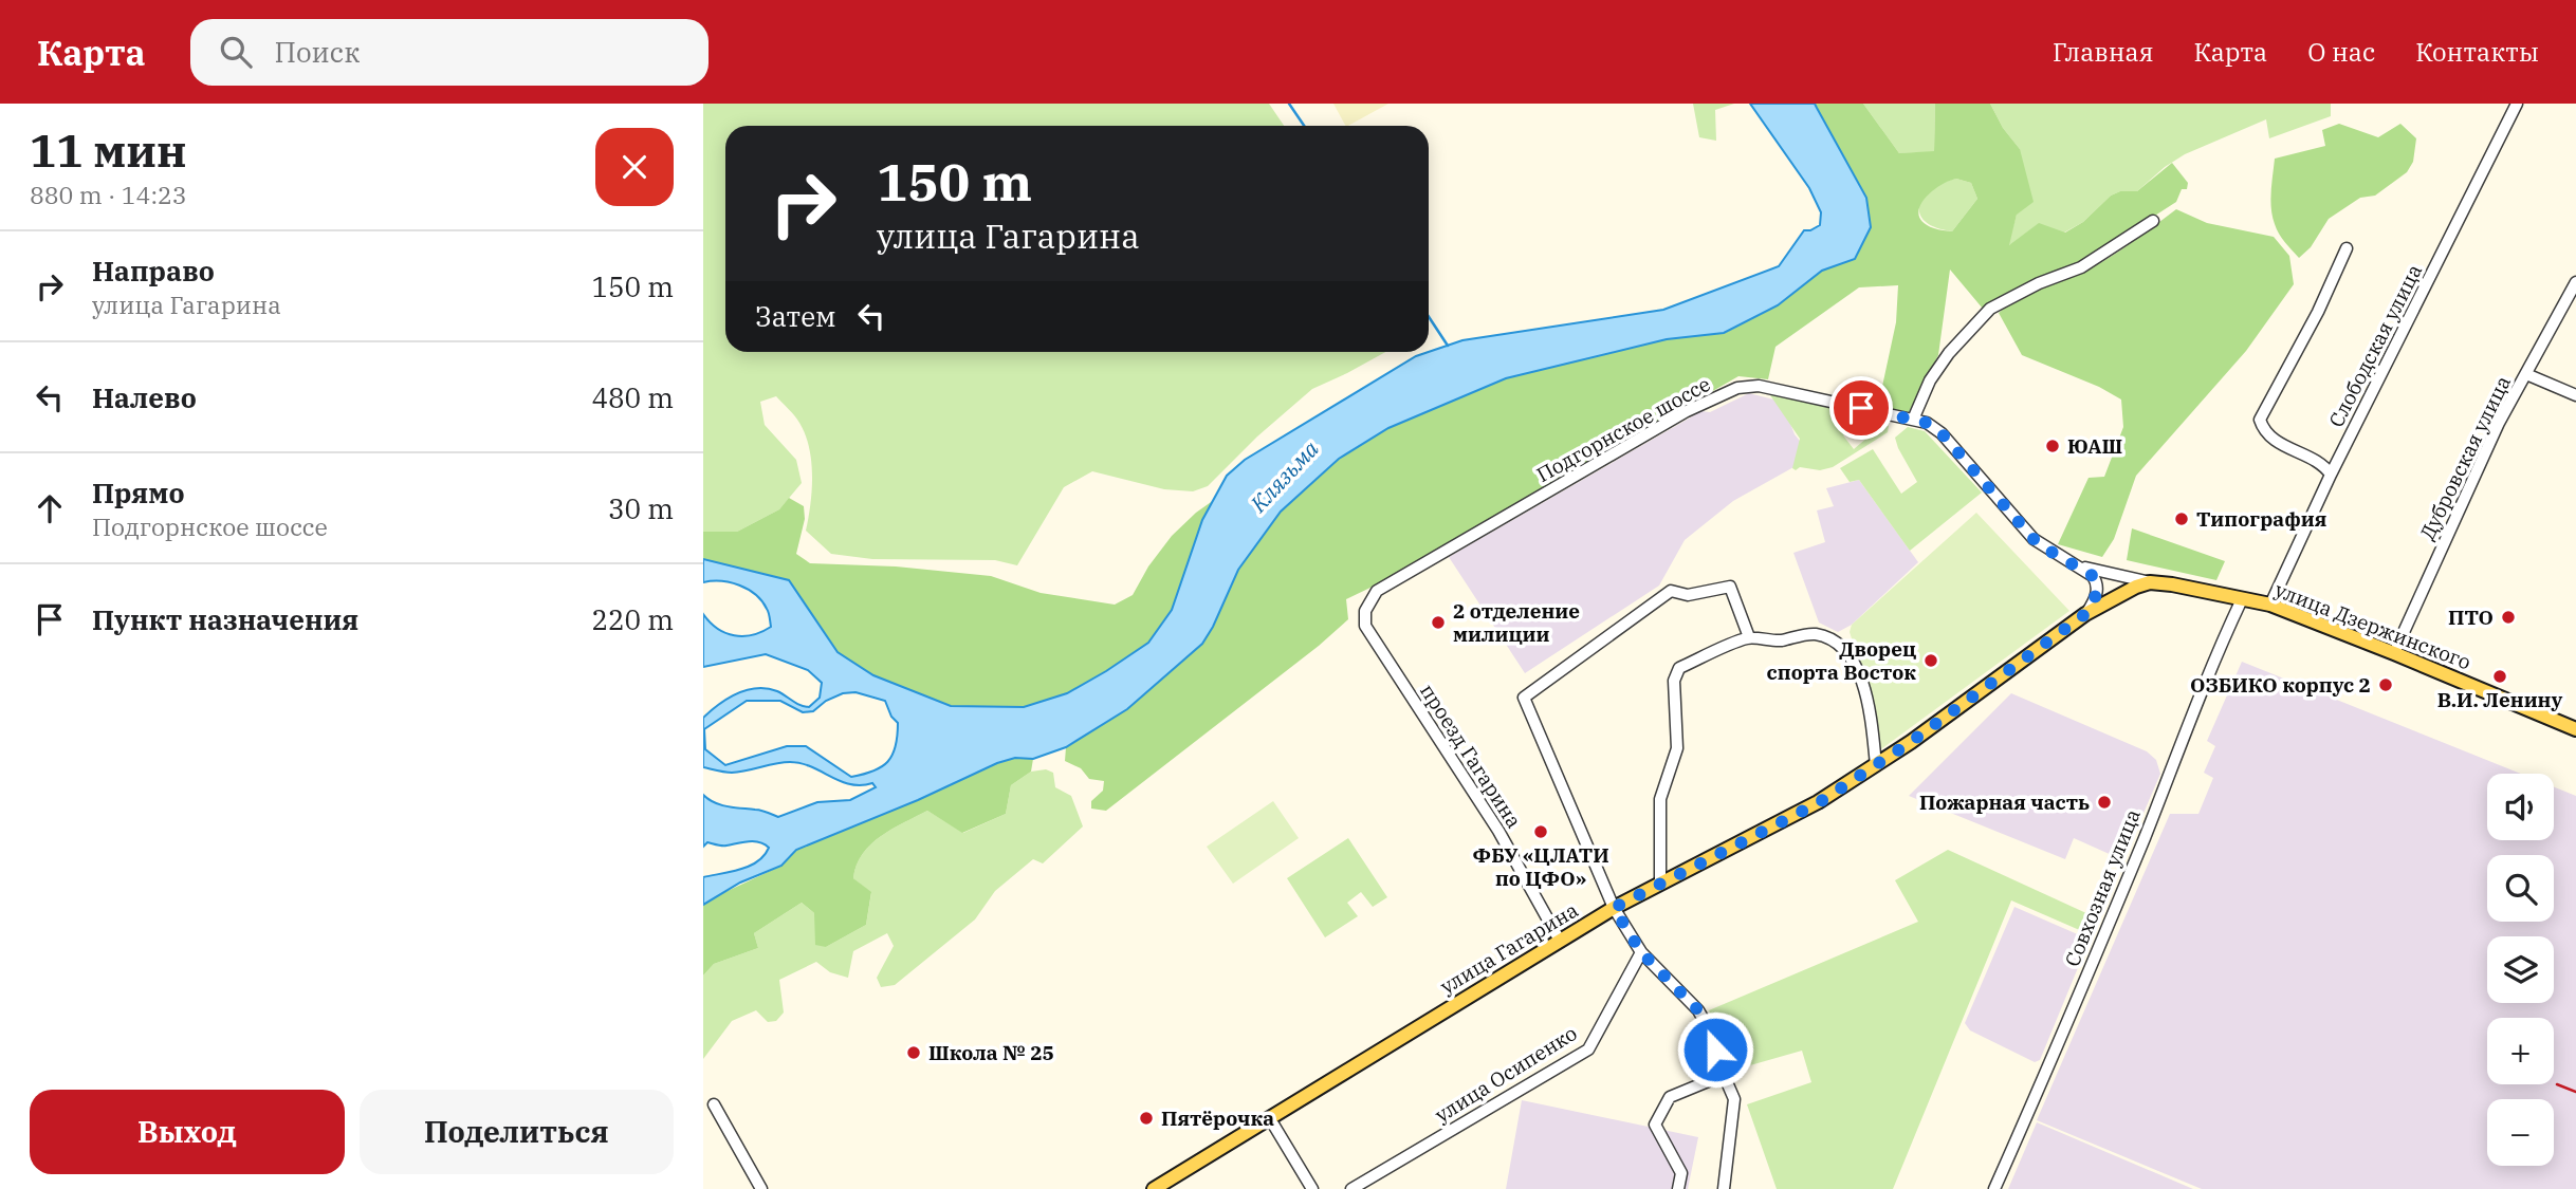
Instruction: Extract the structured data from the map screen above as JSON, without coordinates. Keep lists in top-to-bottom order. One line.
{"streets":{"main road":["улица Дзержинского","улица Гагарина"],"street":["Слободская улица","Подгорнское шоссе","Дубровская улица","проезд Гагарина","Совхозная улица","улица Осипенко"]},"crossings":[["Слободская улица","улица Дзержинского"],["Подгорнское шоссе","проезд Гагарина"],["Дубровская улица","улица Дзержинского"],["улица Дзержинского","Совхозная улица"],["улица Дзержинского","улица Гагарина"],["проезд Гагарина","улица Гагарина"]],"water":["Клязьма"],"places":["ЮАШ","Типография","ПТО","2 отделение милиции","Дворец спорта Восток","В.И. Ленину","ОЗБИКО корпус 2","Пожарная часть","ФБУ «ЦЛАТИ по ЦФО»","Школа № 25","Пятёрочка"],"page":{"header":"Карта","search":"Поиск","nav":["Главная","Карта","О нас","Контакты"],"heading":["11 мин","880 m · 14:23"],"turn":["150 m","улица Гагарина"],"list":[{"name":"Направо","note":"улица Гагарина","value":"150 m"},{"name":"Налево","value":"480 m"},{"name":"Прямо","note":"Подгорнское шоссе","value":"30 m"},{"name":"Пункт назначения","value":"220 m"}],"then":"Затем","map_buttons":["+","−"],"buttons":["Выход","Поделиться"]}}
